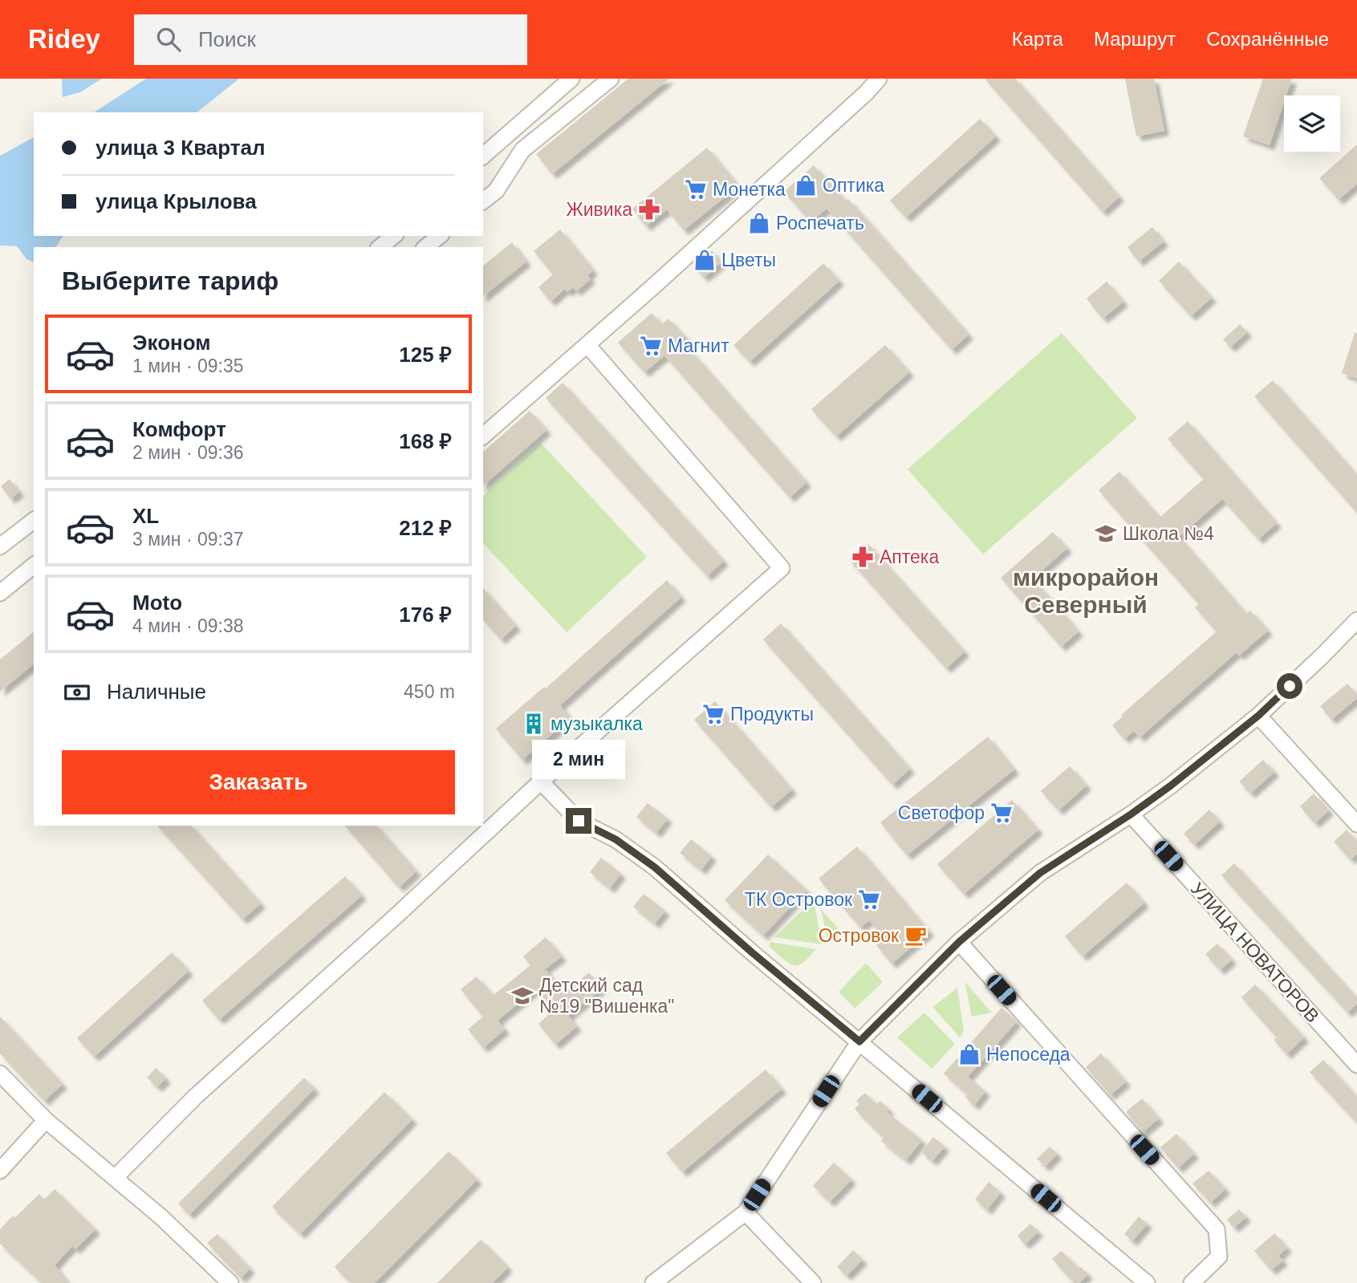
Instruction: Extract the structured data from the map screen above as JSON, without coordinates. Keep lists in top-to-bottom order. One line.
{"streets":{"street":["УЛИЦА НОВАТОРОВ"]},"districts":["микрорайон Северный"],"places":{"shop":["Оптика","Роспечать","Цветы","Непоседа"],"supermarket":["Монетка","Магнит","Продукты","Светофор","ТК Островок"],"pharmacy":["Живика","Аптека"],"school or university":["Школа №4","Детский сад №19 \"Вишенка\""],"building":["музыкалка"],"cafe":["Островок"]},"page":{"header":"Ridey","search":"Поиск","nav":["Карта","Маршрут","Сохранённые"],"banner":["улица 3 Квартал","улица Крылова"],"heading":"Выберите тариф","list":[{"name":"Эконом","note":"1 мин · 09:35","value":"125 ₽"},{"name":"Комфорт","note":"2 мин · 09:36","value":"168 ₽"},{"name":"XL","note":"3 мин · 09:37","value":"212 ₽"},{"name":"Moto","note":"4 мин · 09:38","value":"176 ₽"}],"pay":["Наличные","450 m"],"buttons":"Заказать","bubble":"2 мин"}}
